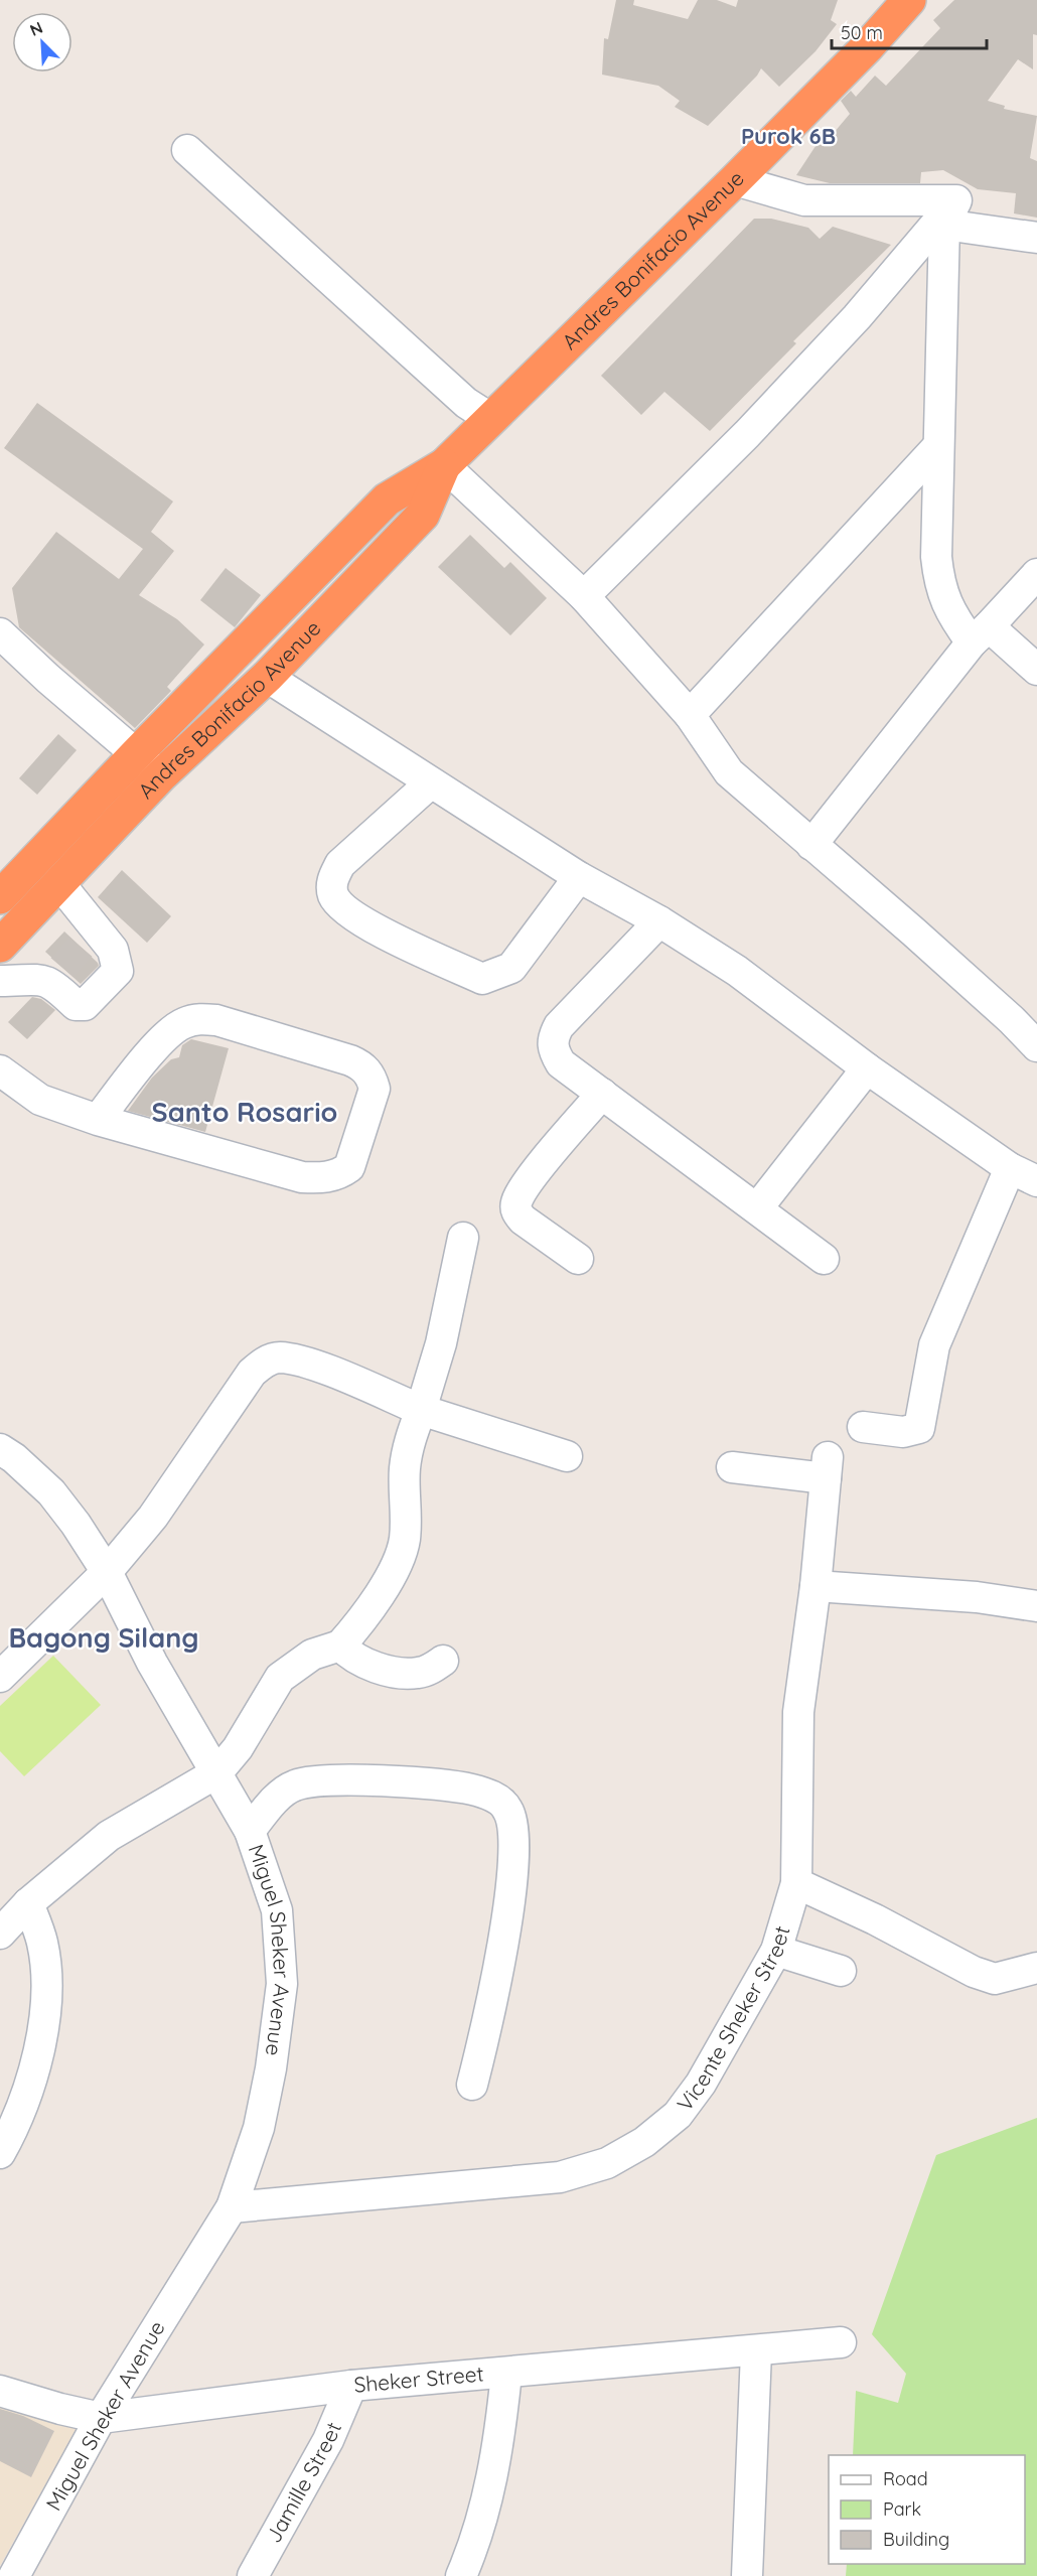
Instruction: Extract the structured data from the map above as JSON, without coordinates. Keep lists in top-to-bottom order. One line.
{"streets":{"highway":["Andres Bonifacio Avenue"],"street":["Miguel Sheker Avenue","Vicente Sheker Street","Sheker Street","Jamille Street"]},"crossings":[["Miguel Sheker Avenue","Vicente Sheker Street"],["Miguel Sheker Avenue","Sheker Street"],["Sheker Street","Jamille Street"]],"districts":["Purok 6B","Santo Rosario","Bagong Silang"],"legend":["Road","Park","Building"],"scale_bar":"50 m","north":"top left"}
